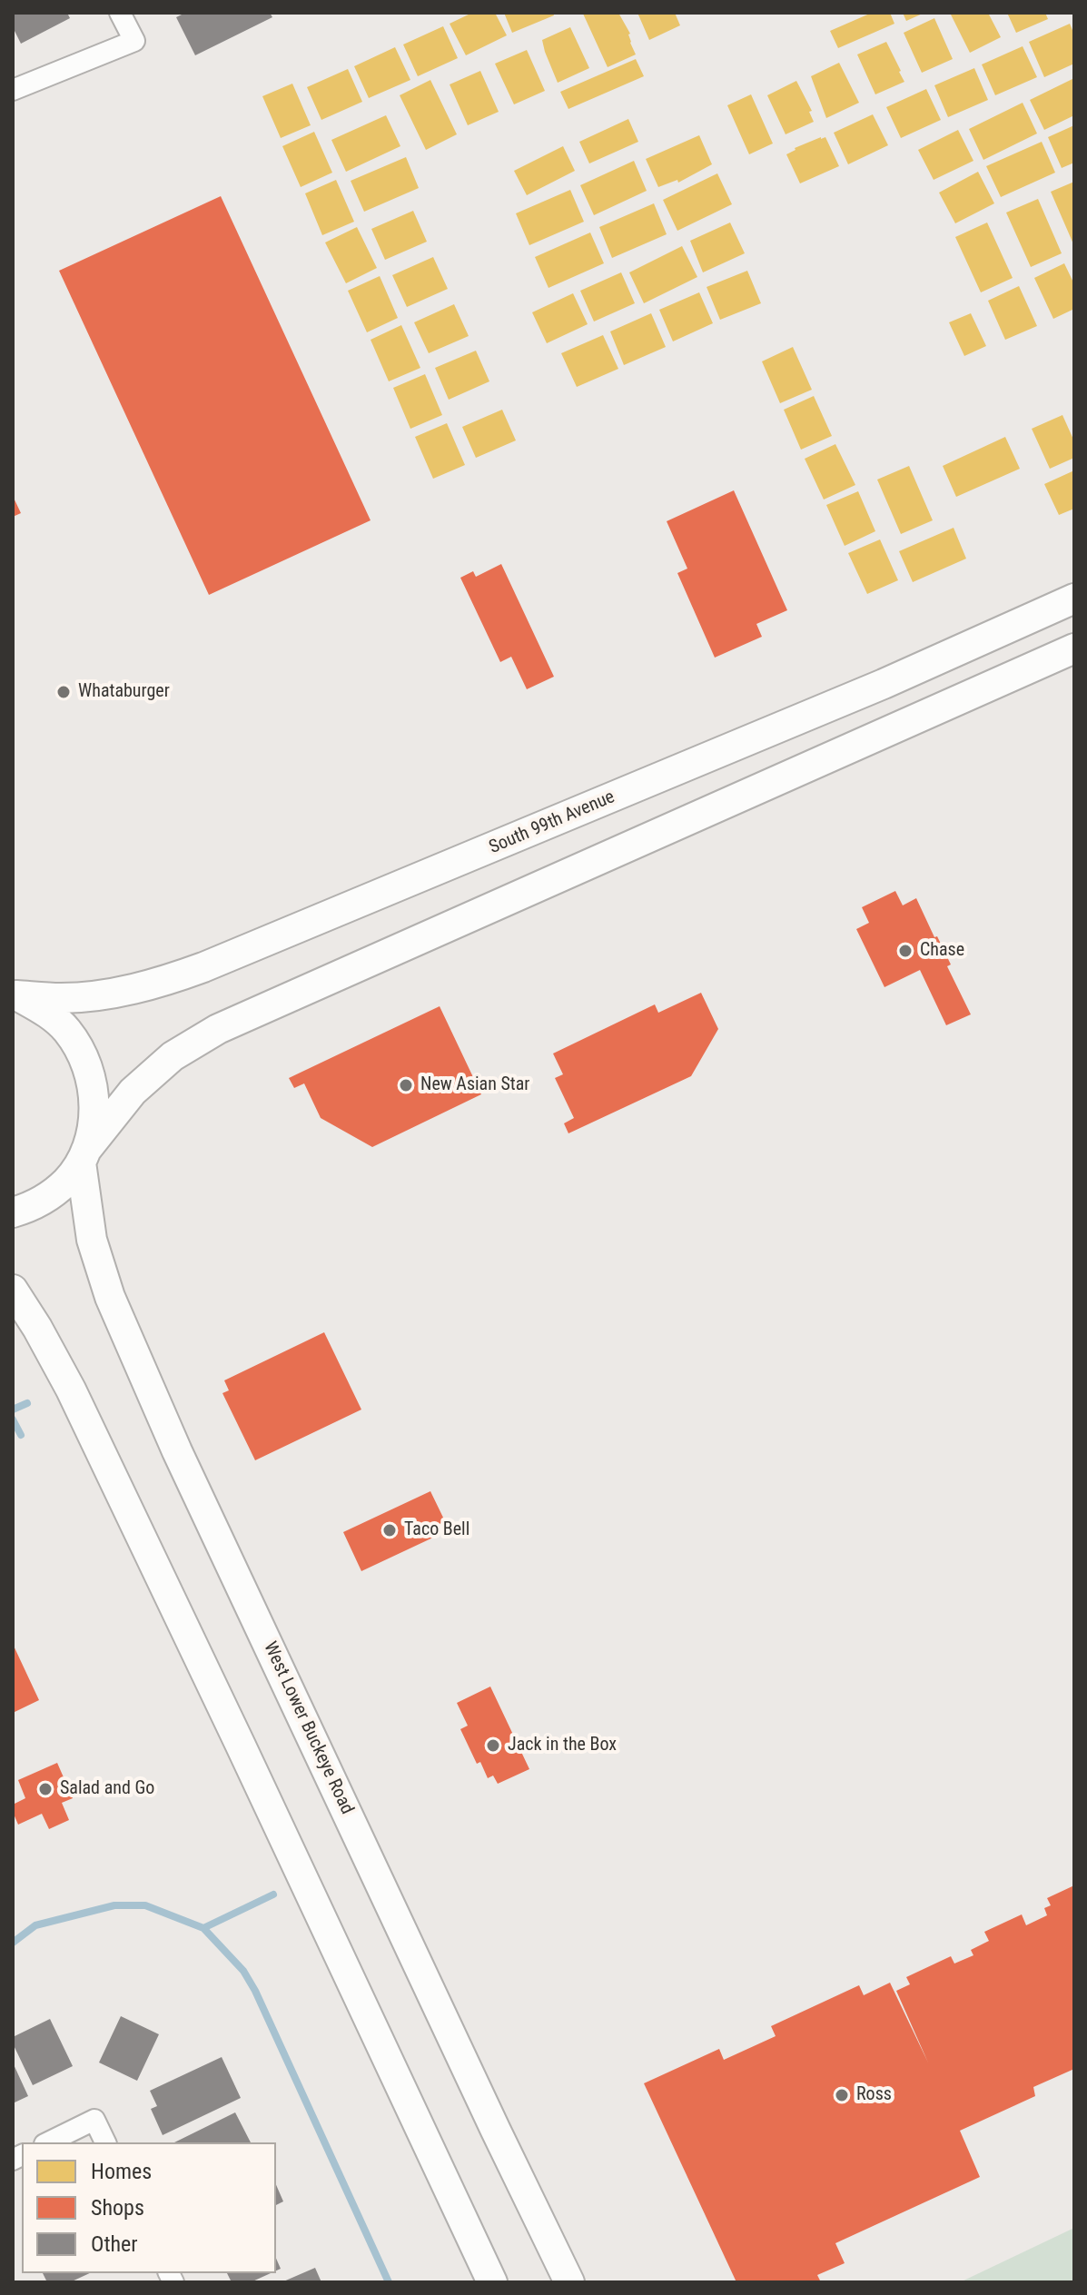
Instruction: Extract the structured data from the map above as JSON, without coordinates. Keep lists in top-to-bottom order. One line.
{"streets":{"main road":["South 99th Avenue","West Lower Buckeye Road"]},"places":["Whataburger","Chase","New Asian Star","Taco Bell","Jack in the Box","Salad and Go","Ross"],"legend":["Homes","Shops","Other"]}
